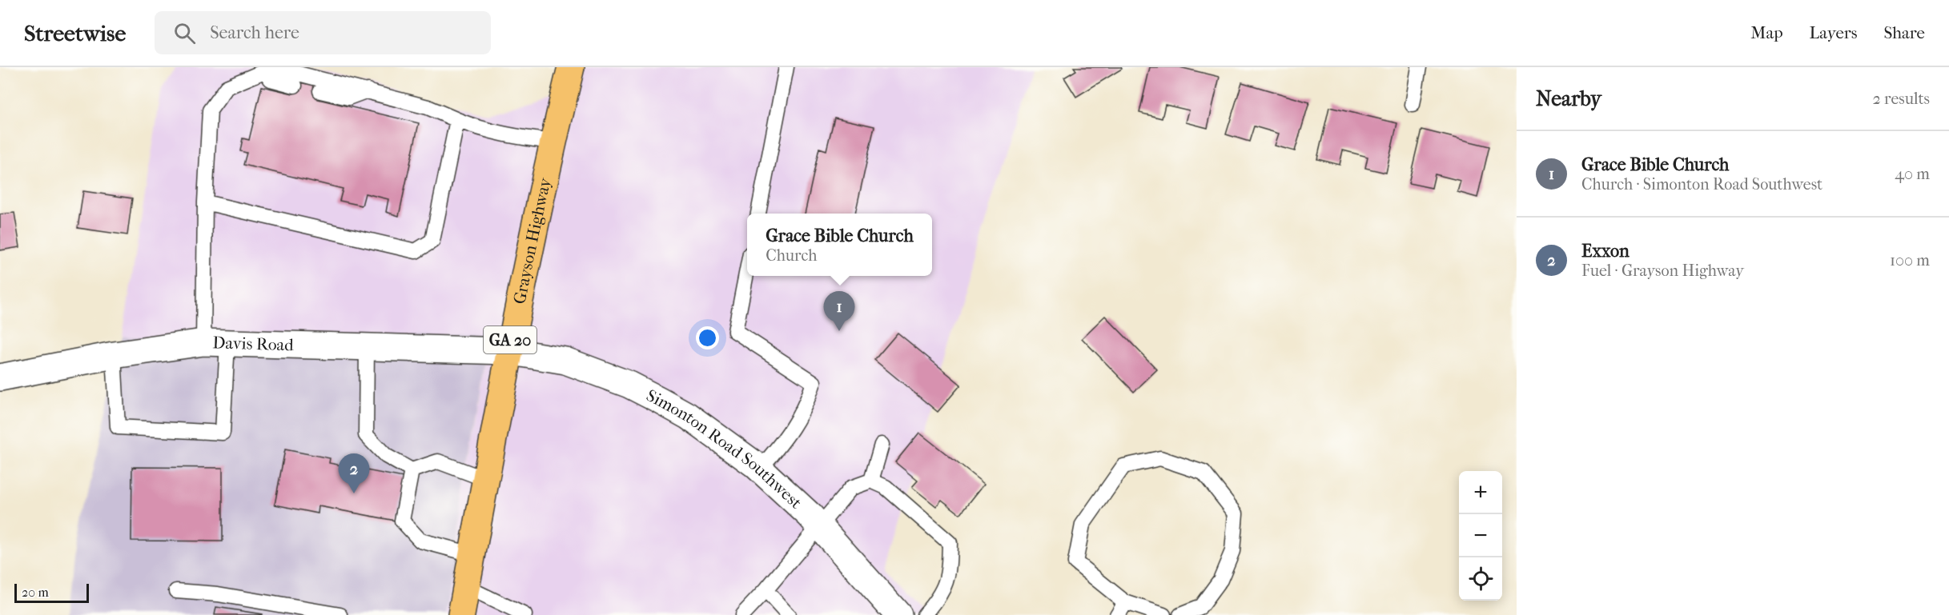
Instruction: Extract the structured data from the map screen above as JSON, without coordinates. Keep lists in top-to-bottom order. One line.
{"streets":{"main road":["Grayson Highway","GA 20"],"street":["Davis Road","Simonton Road Southwest"]},"crossings":[["Grayson Highway","Davis Road"],["Grayson Highway","Simonton Road Southwest"],["Davis Road","Simonton Road Southwest"]],"scale_bar":"20 m","page":{"header":"Streetwise","search":"Search here","nav":["Map","Layers","Share"],"heading":["Nearby","2 results"],"list":[{"mark":"1","name":"Grace Bible Church","note":"Church · Simonton Road Southwest","value":"40 m"},{"mark":"2","name":"Exxon","note":"Fuel · Grayson Highway","value":"100 m"}],"popup":["Grace Bible Church","Church"],"pins":["1","2"],"map_buttons":["+","−"],"scale":"20 m"}}
